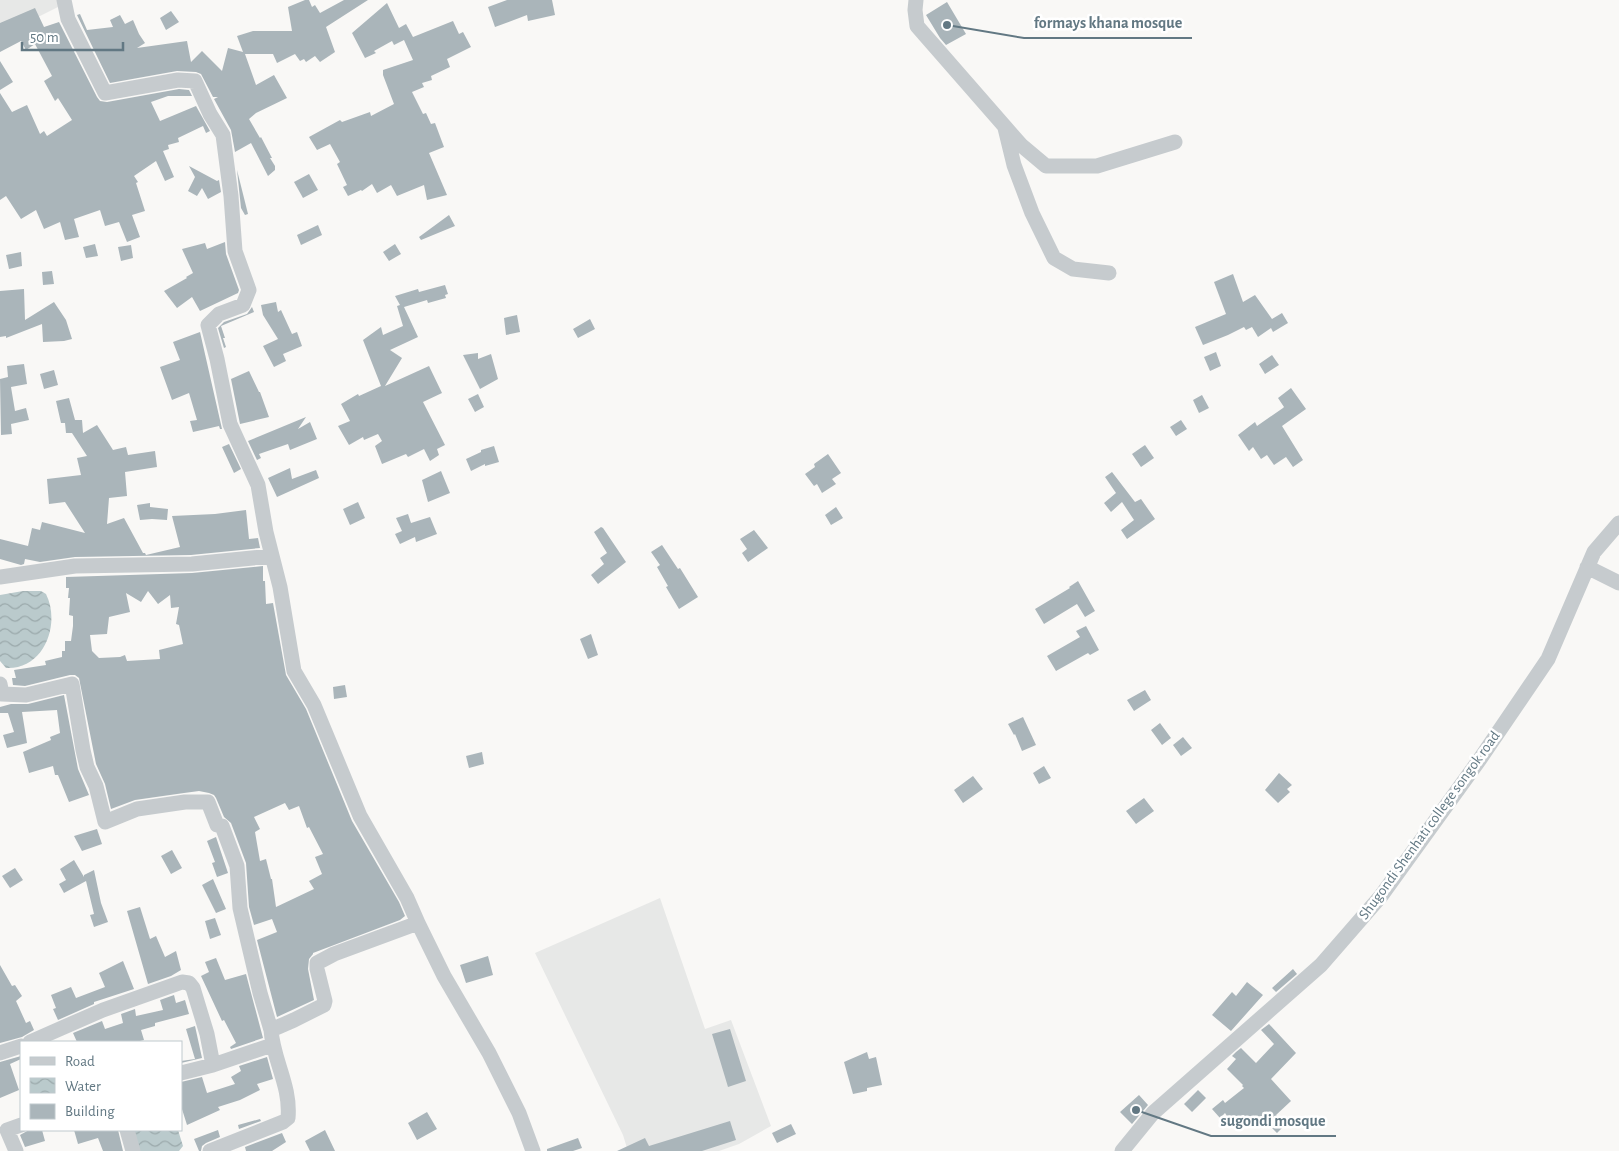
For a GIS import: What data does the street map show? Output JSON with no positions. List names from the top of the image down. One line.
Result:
{"streets":{"street":["Shugondi Shenhati college songok road"]},"places":["formays khana mosque","sugondi mosque"],"legend":["Road","Water","Building"],"scale_bar":"50 m"}
